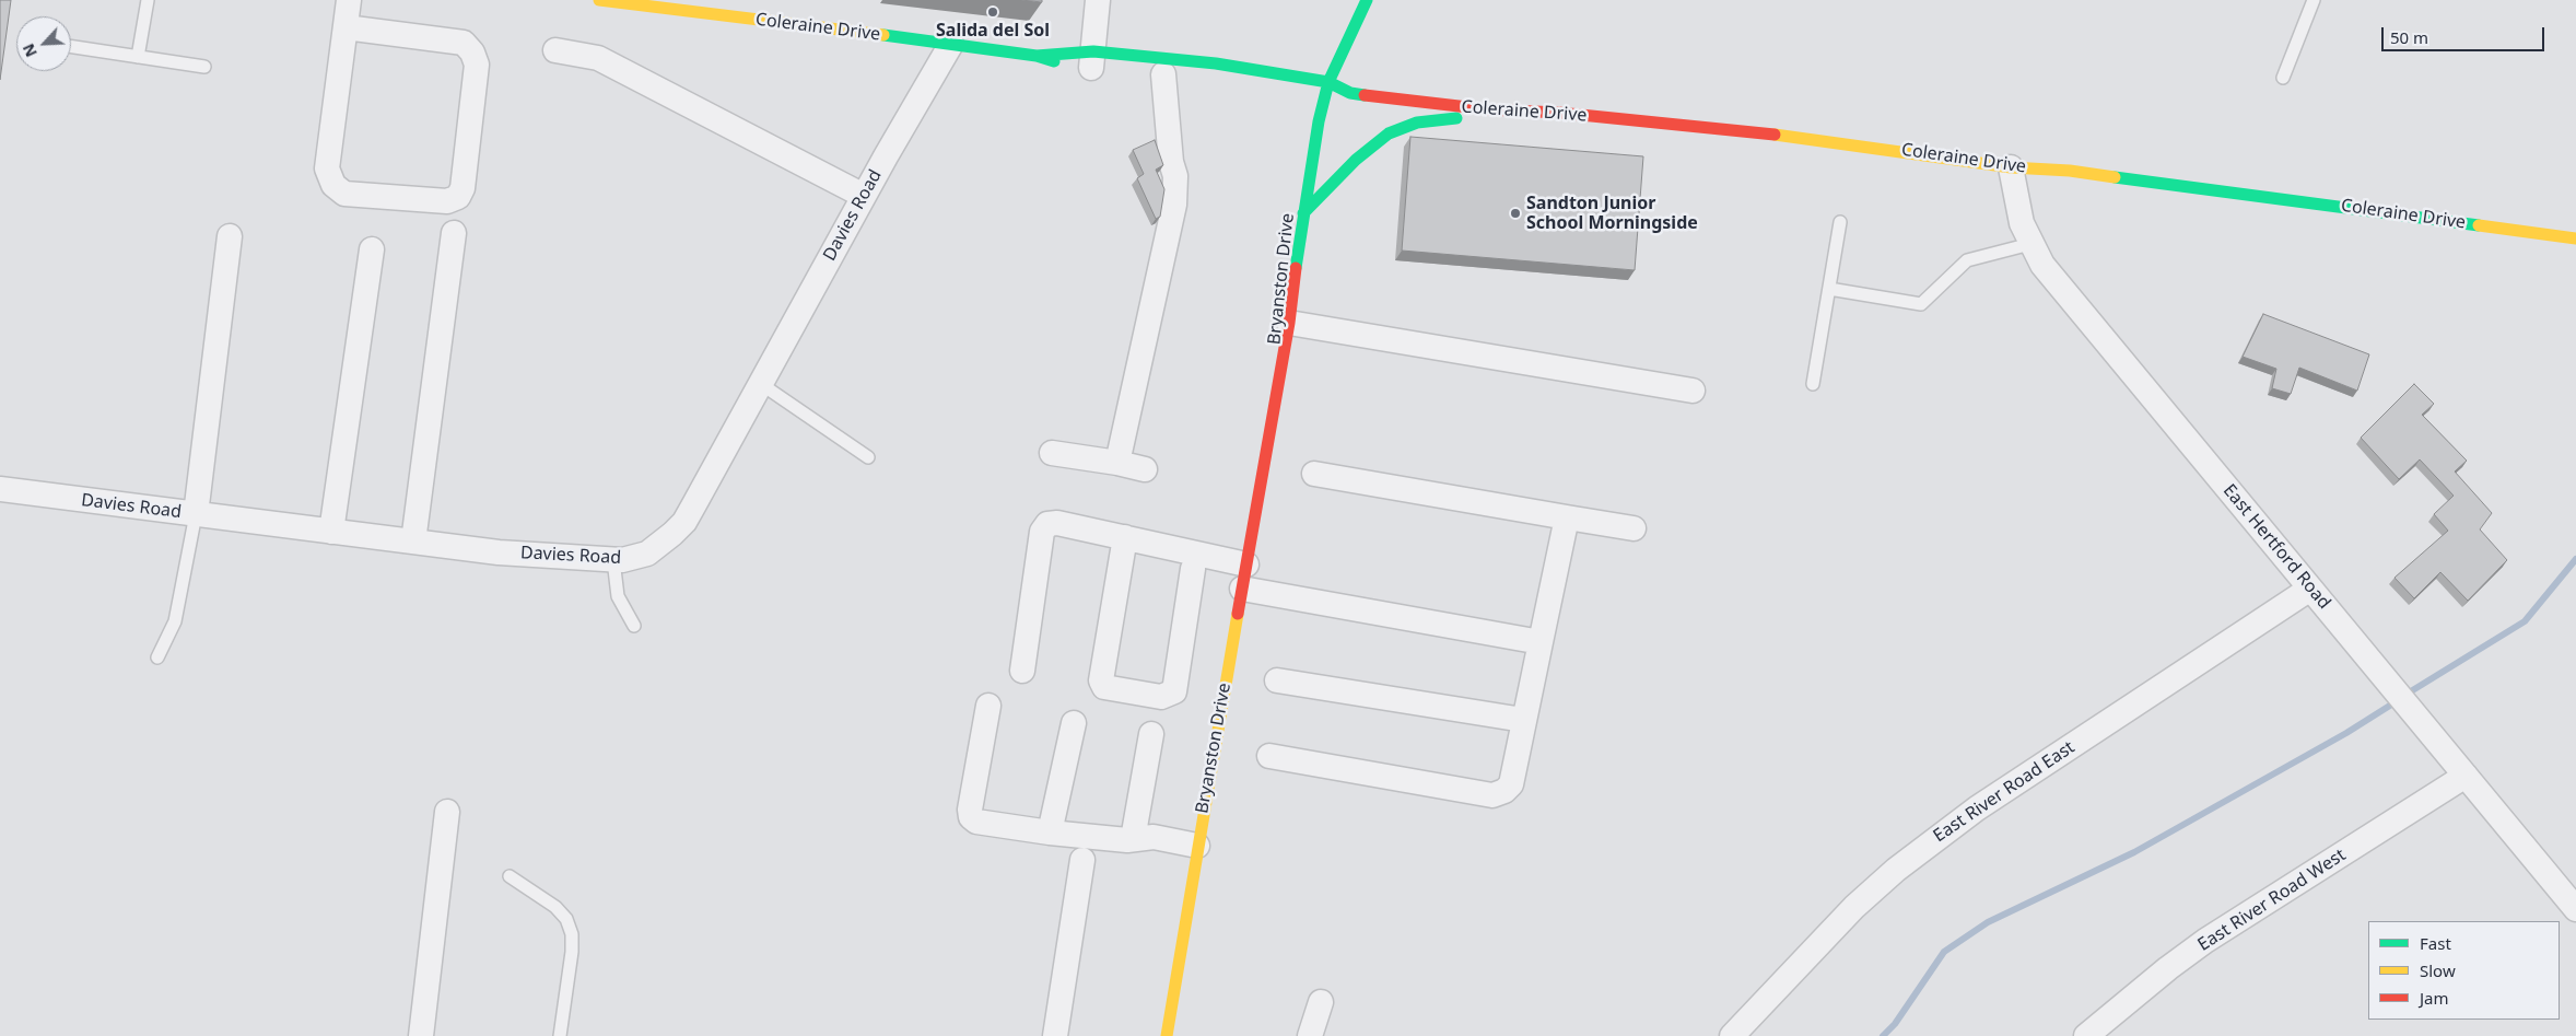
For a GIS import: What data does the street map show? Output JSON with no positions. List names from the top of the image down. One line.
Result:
{"streets":{"street":["Coleraine Drive","Davies Road","Bryanston Drive","East Hertford Road","East River Road East","East River Road West"]},"crossings":[["Coleraine Drive","Davies Road"],["Coleraine Drive","Bryanston Drive"],["Coleraine Drive","East Hertford Road"],["East Hertford Road","East River Road East"],["East Hertford Road","East River Road West"]],"places":["Salida del Sol","Sandton Junior School Morningside"],"legend":["Fast","Slow","Jam"],"scale_bar":"50 m","north":"bottom left"}
